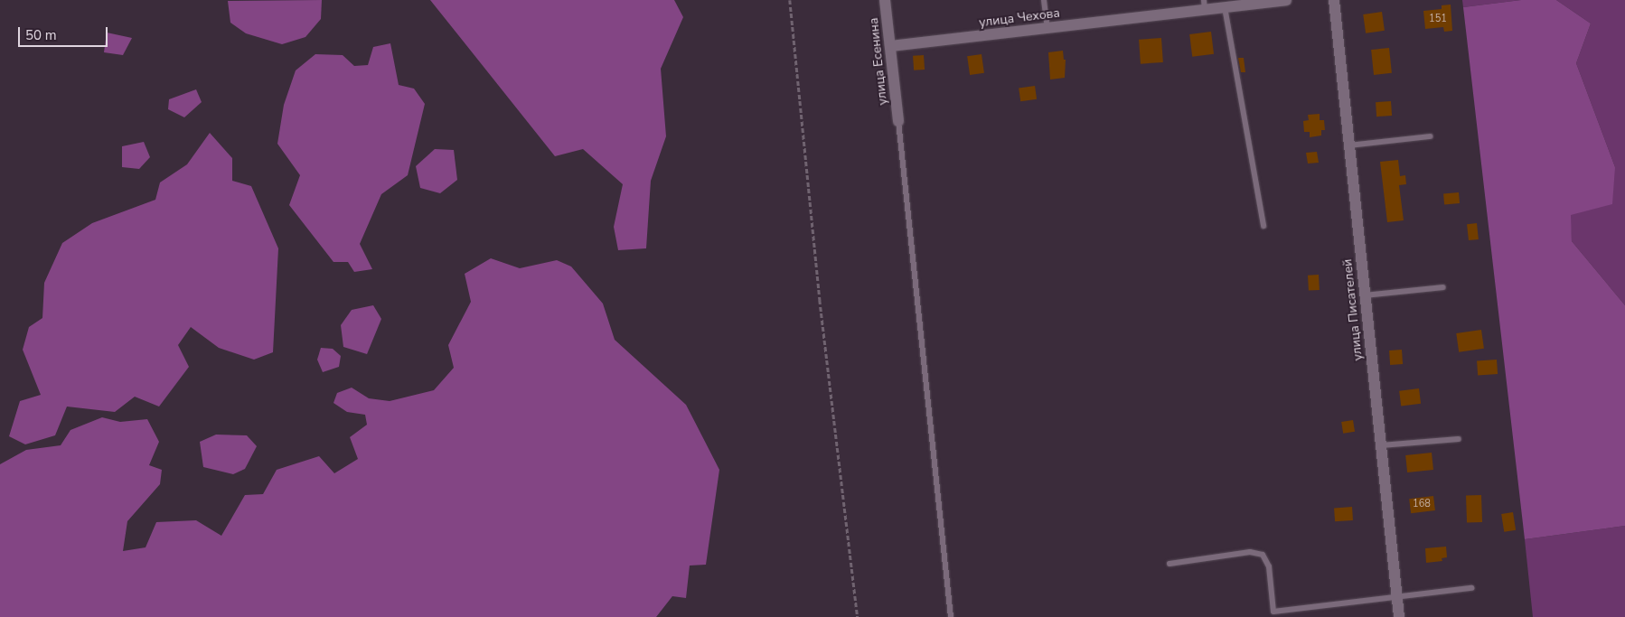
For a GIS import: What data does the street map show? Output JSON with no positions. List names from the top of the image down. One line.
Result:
{"streets":{"street":["улица Чехова","улица Есенина","улица Писателей"]},"crossings":[["улица Чехова","улица Есенина"]],"house_numbers":["151","168"],"scale_bar":"50 m"}
